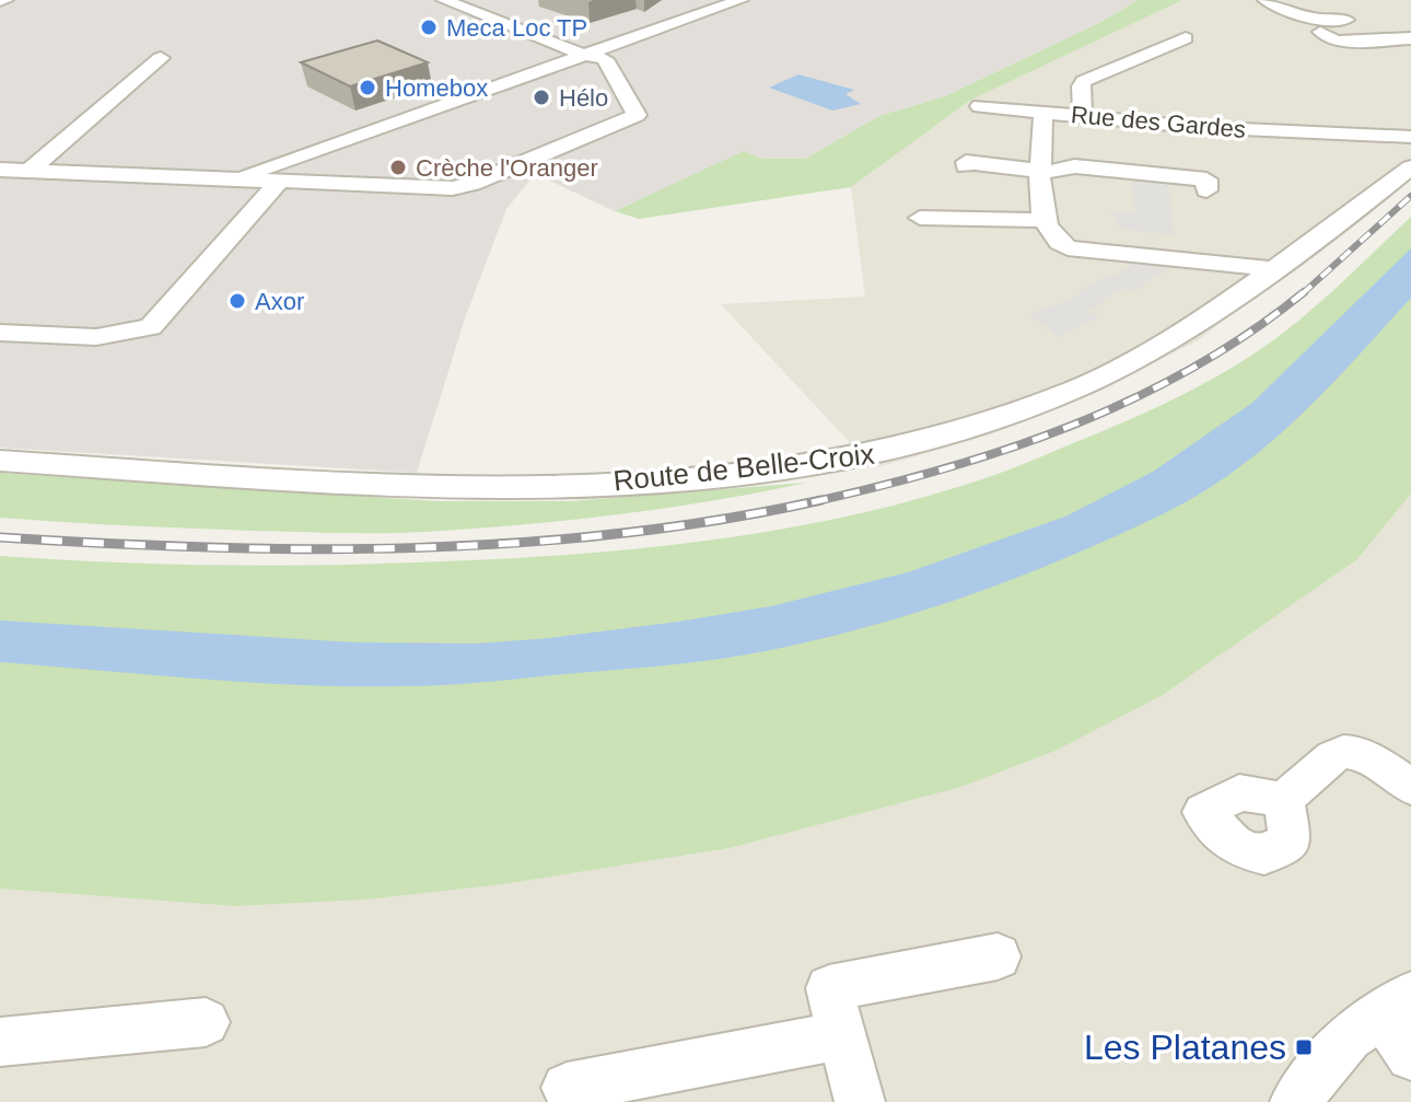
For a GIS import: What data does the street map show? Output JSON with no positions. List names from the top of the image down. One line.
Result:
{"streets":{"street":["Rue des Gardes","Route de Belle-Croix"]},"places":{"other":["Meca Loc TP","Homebox","Hélo","Crèche l'Oranger","Axor"],"transit":["Les Platanes"]}}
